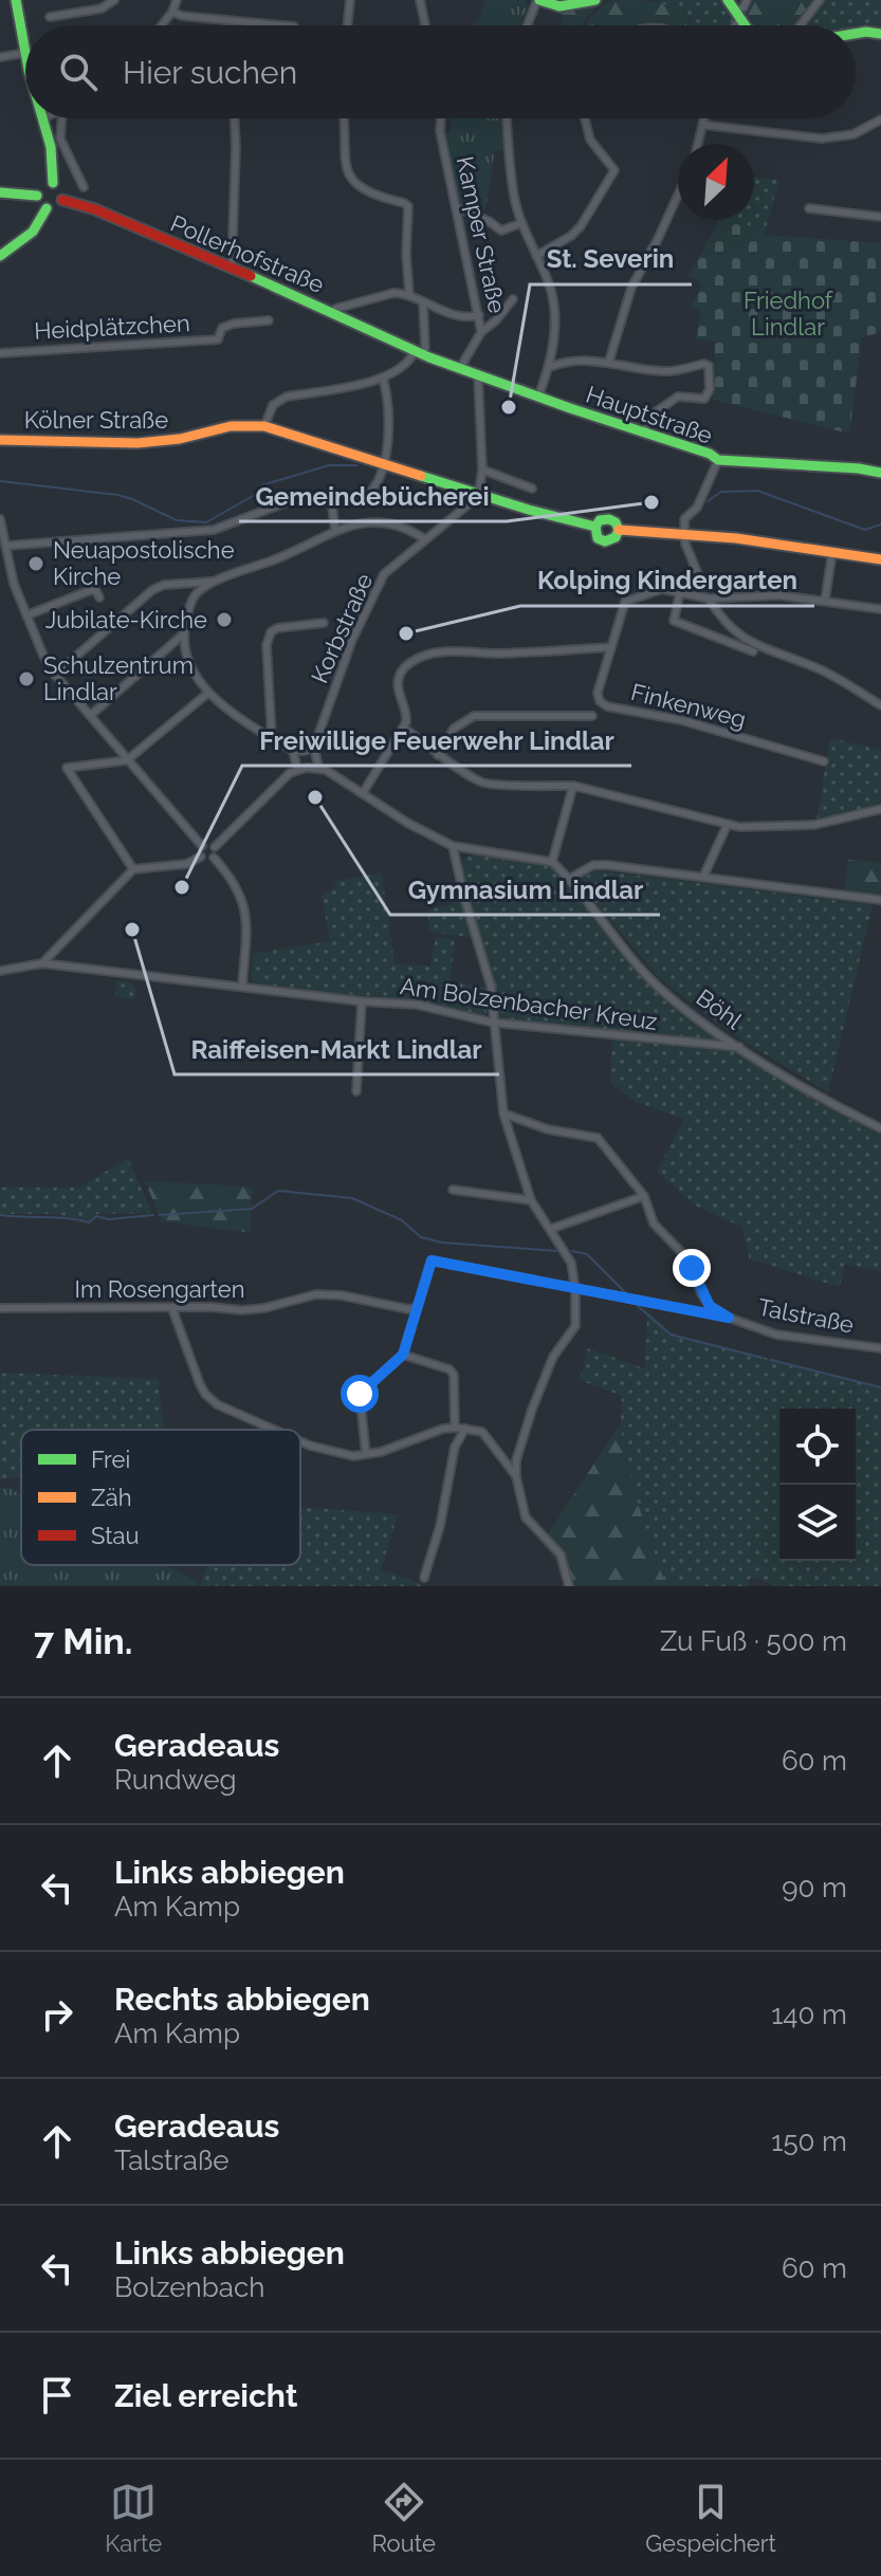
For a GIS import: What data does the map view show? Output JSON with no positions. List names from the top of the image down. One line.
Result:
{"streets":{"main road":["Pollerhofstraße","Hauptstraße","Kölner Straße"],"street":["Kamper Straße","Heidplätzchen","Korbstraße","Finkenweg","Am Bolzenbacher Kreuz","Böhl","Im Rosengarten","Talstraße"]},"crossings":[["Kamper Straße","Hauptstraße"],["Pollerhofstraße","Hauptstraße"],["Kölner Straße","Korbstraße"],["Am Bolzenbacher Kreuz","Böhl"],["Im Rosengarten","Talstraße"]],"parks":["Friedhof Lindlar"],"places":["St. Severin","Gemeindebücherei","Neuapostolische Kirche","Jubilate-Kirche","Kolping Kindergarten","Schulzentrum Lindlar","Gymnasium Lindlar","Freiwillige Feuerwehr Lindlar","Raiffeisen-Markt Lindlar"],"legend":["Frei","Zäh","Stau"],"north":"top right","page":{"search":"Hier suchen","heading":["7 Min.","Zu Fuß · 500 m"],"list":[["Geradeaus","Rundweg","60 m"],["Links abbiegen","Am Kamp","90 m"],["Rechts abbiegen","Am Kamp","140 m"],["Geradeaus","Talstraße","150 m"],["Links abbiegen","Bolzenbach","60 m"],"Ziel erreicht"],"nav":["Karte","Route","Gespeichert"]}}
